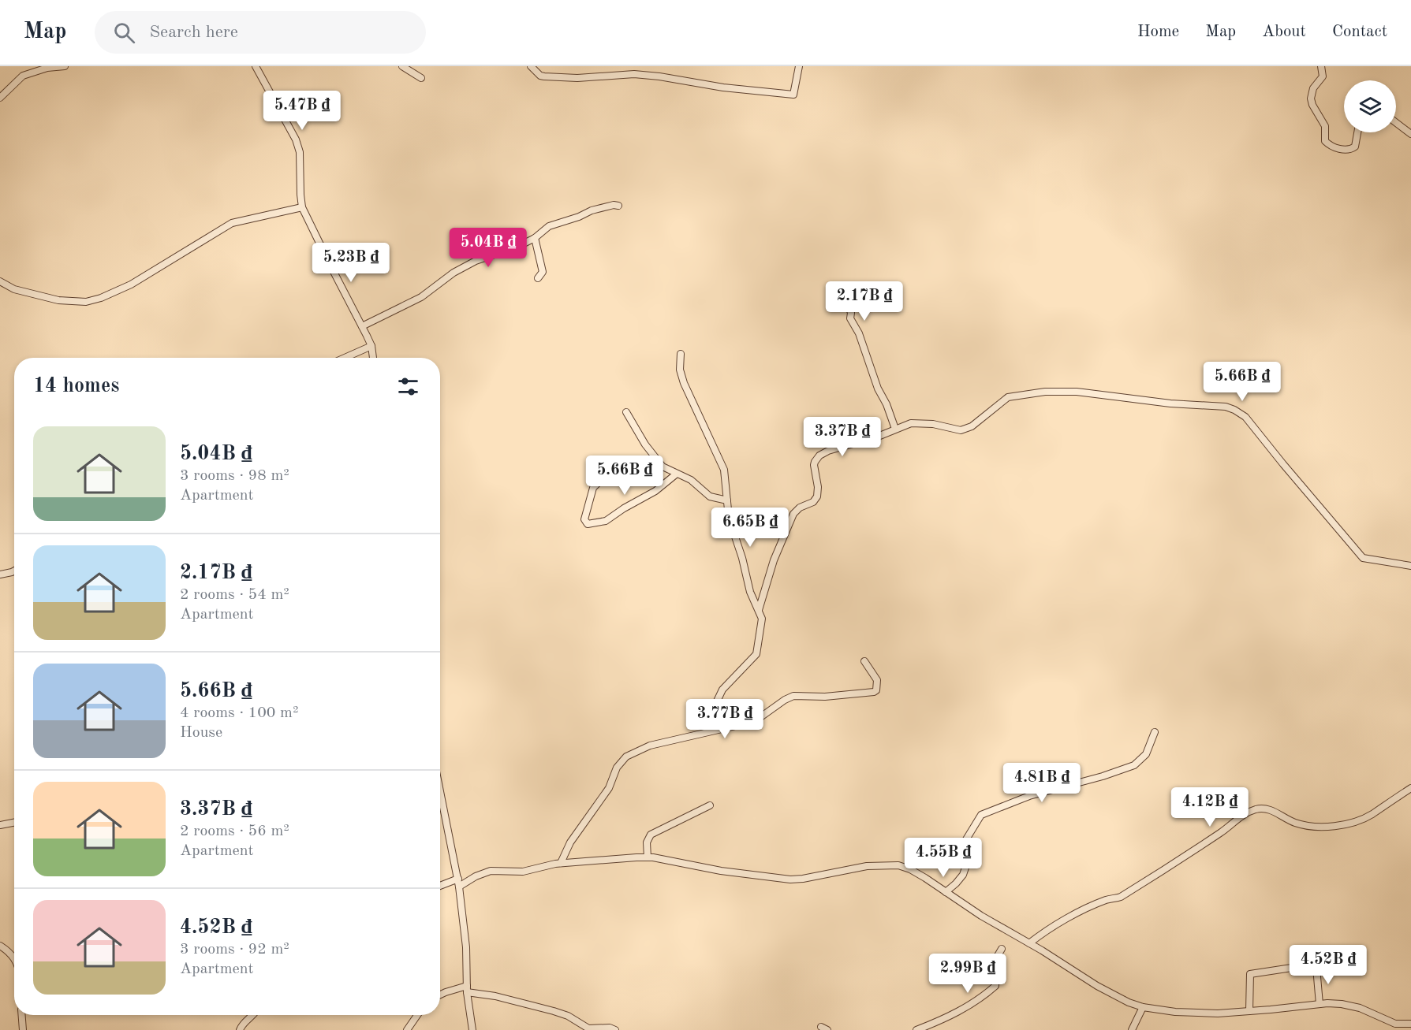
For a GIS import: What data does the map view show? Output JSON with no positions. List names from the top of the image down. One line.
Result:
{"page":{"header":"Map","search":"Search here","nav":["Home","Map","About","Contact"],"price":["5.47B ₫","5.04B ₫","5.23B ₫","2.17B ₫","5.66B ₫","3.37B ₫","5.66B ₫","6.65B ₫","3.77B ₫","4.81B ₫","4.12B ₫","4.55B ₫","4.52B ₫","2.99B ₫"],"heading":"14 homes","list":[{"name":"5.04B ₫","note":"3 rooms · 98 m² · Apartment"},{"name":"2.17B ₫","note":"2 rooms · 54 m² · Apartment"},{"name":"5.66B ₫","note":"4 rooms · 100 m² · House"},{"name":"3.37B ₫","note":"2 rooms · 56 m² · Apartment"},{"name":"4.52B ₫","note":"3 rooms · 92 m² · Apartment"}]}}
